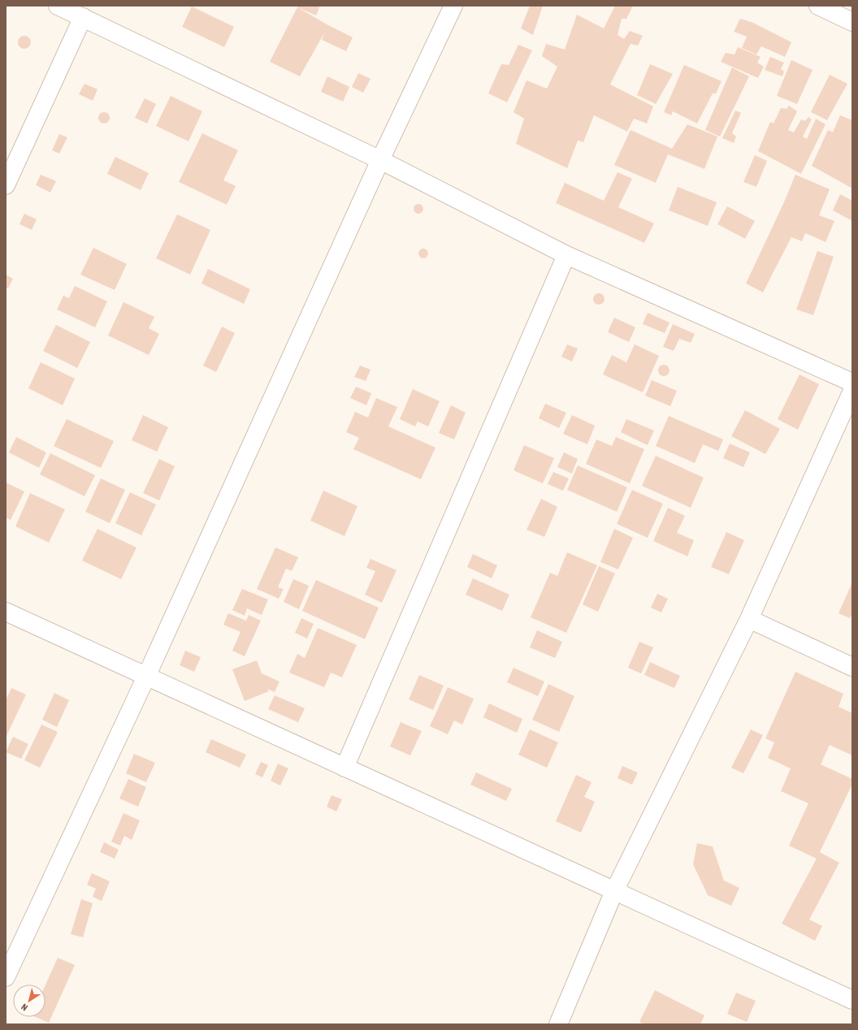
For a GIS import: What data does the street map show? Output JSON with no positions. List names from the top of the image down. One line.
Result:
{"north":"bottom left"}
